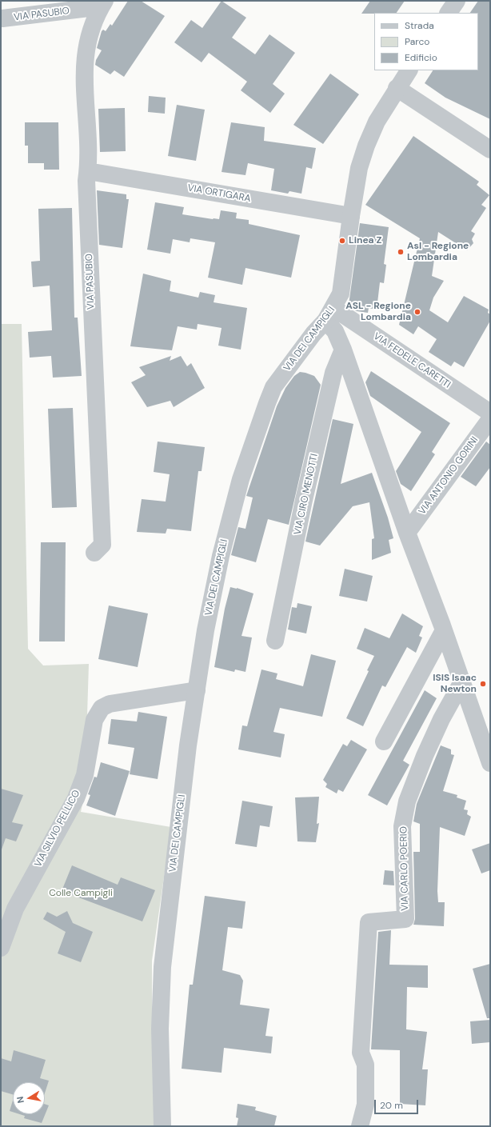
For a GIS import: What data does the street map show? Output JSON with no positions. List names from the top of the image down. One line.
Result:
{"streets":{"street":["VIA PASUBIO","VIA ORTIGARA","VIA DEI CAMPIGLI","VIA FEDELE CARETTI","VIA ANTONIO GORINI","VIA CIRO MENOTTI","VIA SILVIO PELLICO","VIA CARLO POERIO"]},"crossings":[["VIA PASUBIO","VIA ORTIGARA"],["VIA ORTIGARA","VIA DEI CAMPIGLI"],["VIA DEI CAMPIGLI","VIA FEDELE CARETTI"],["VIA DEI CAMPIGLI","VIA SILVIO PELLICO"]],"parks":["Colle Campigli"],"places":["Linea Z","Asl - Regione Lombardia","ASL - Regione Lombardia","ISIS Isaac Newton"],"legend":["Strada","Parco","Edificio"],"scale_bar":"20 m","north":"left"}
